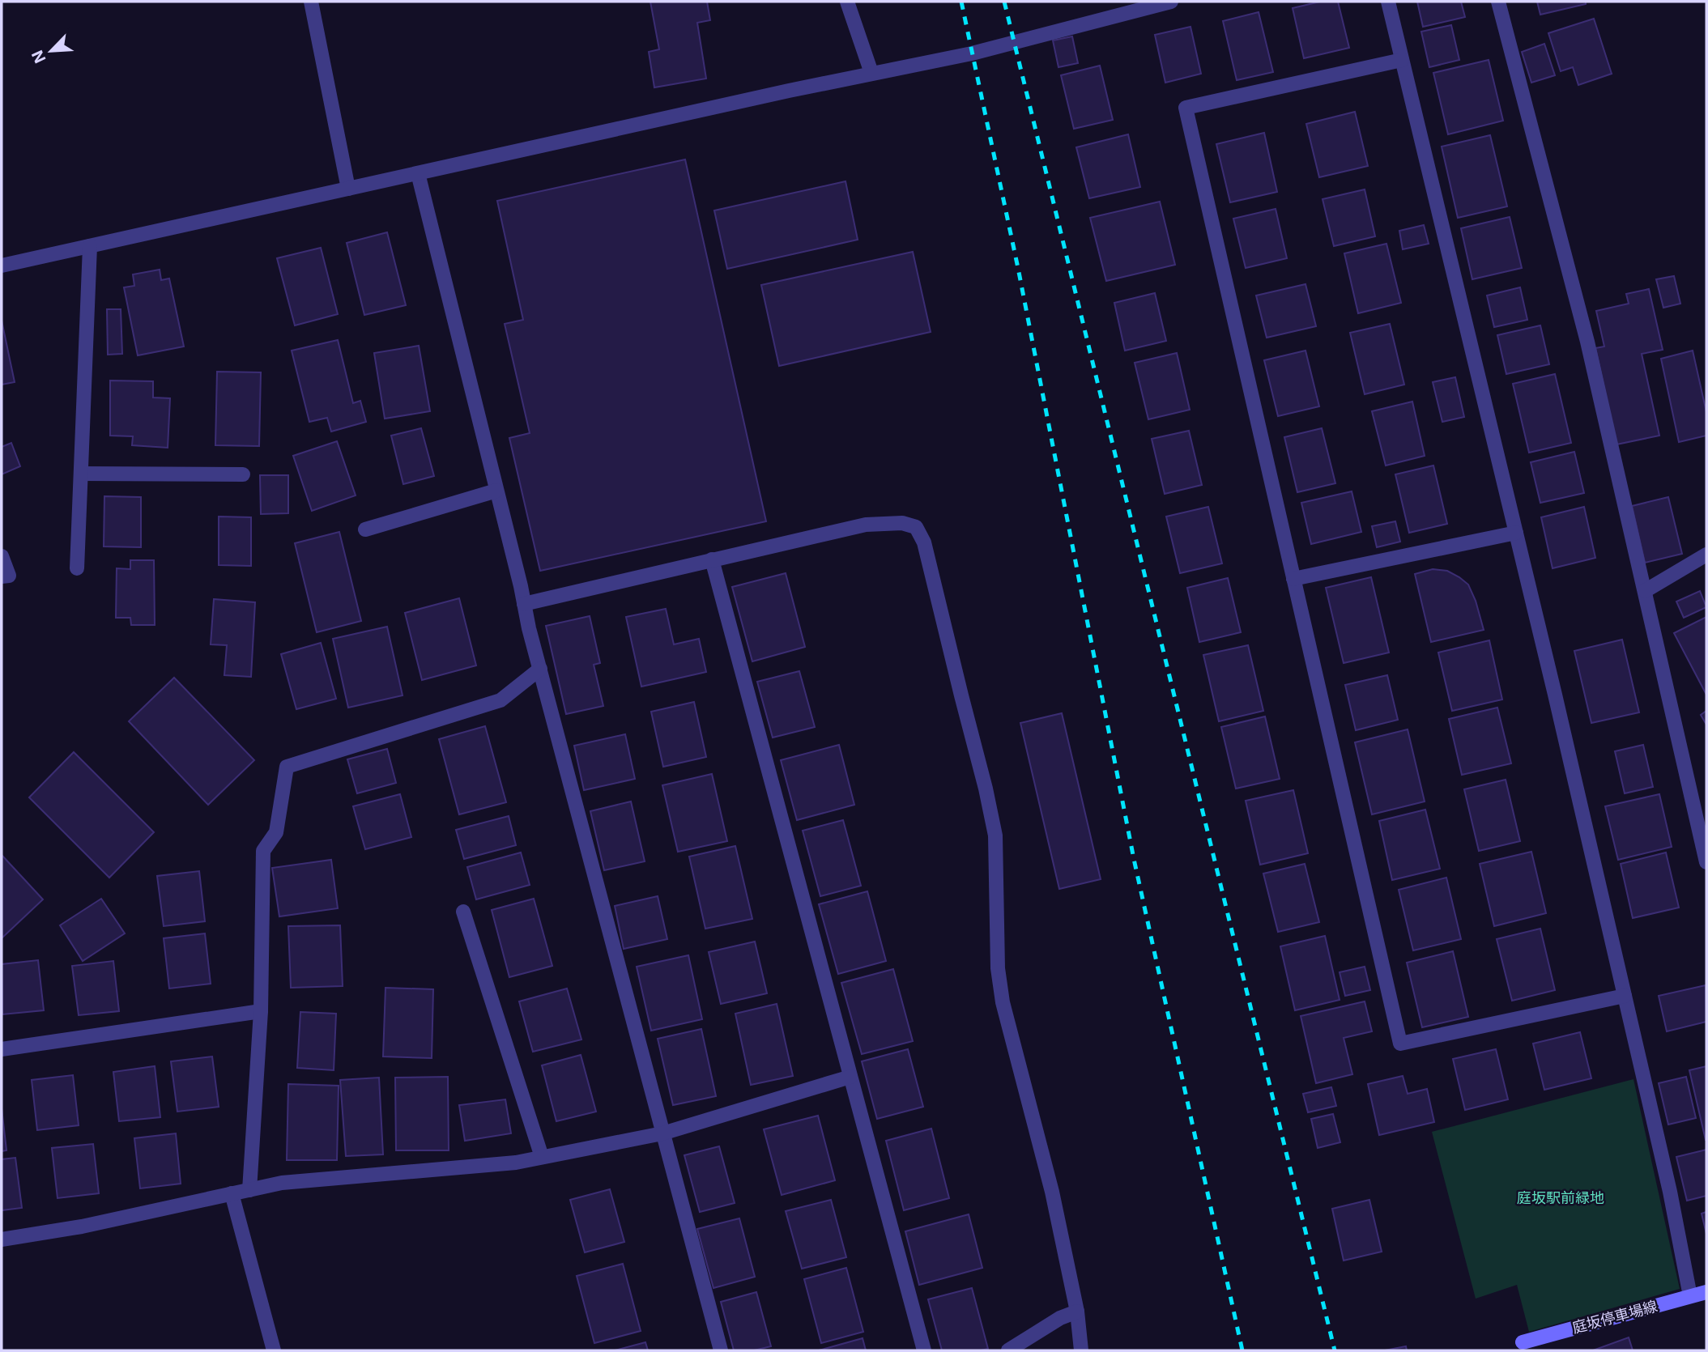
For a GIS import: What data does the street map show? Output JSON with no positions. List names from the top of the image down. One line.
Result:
{"streets":{"main road":["庭坂停車場線"]},"parks":["庭坂駅前緑地"],"north":"bottom left"}
